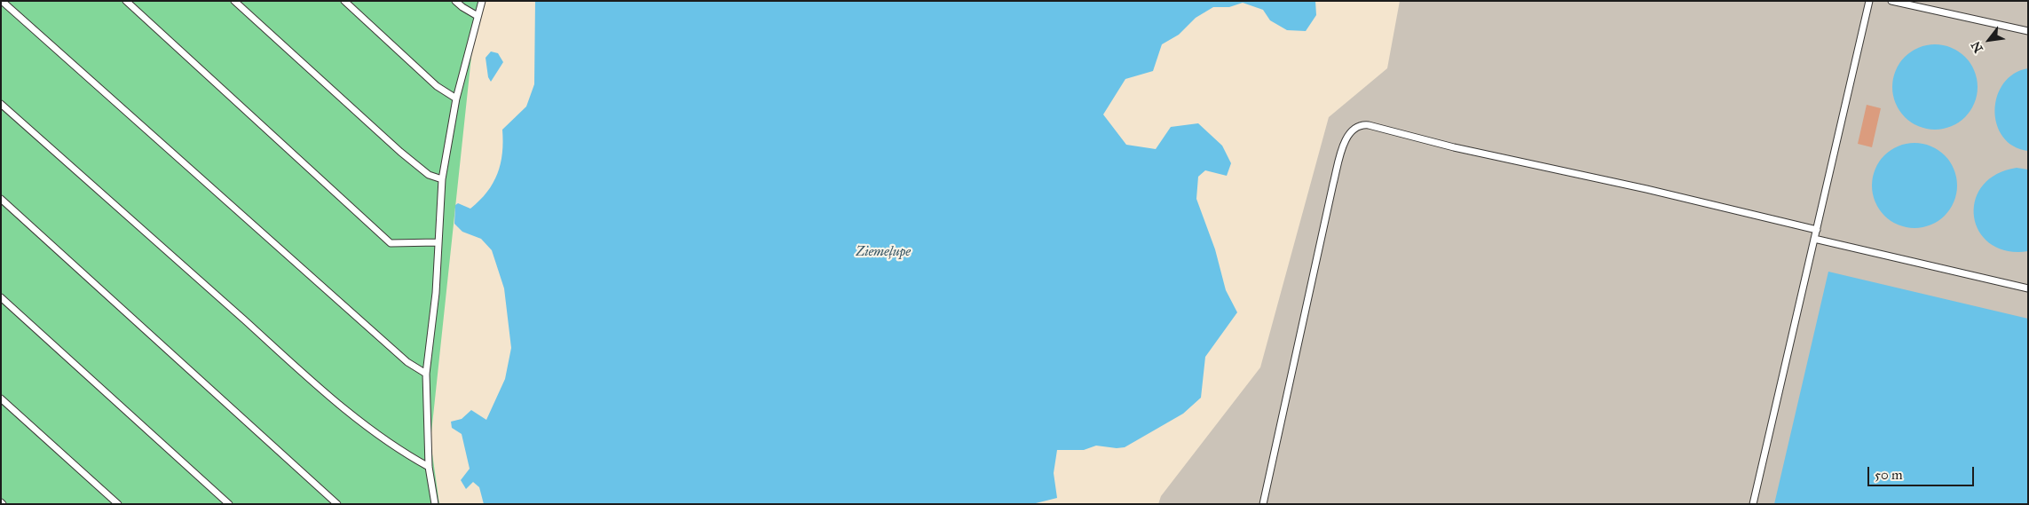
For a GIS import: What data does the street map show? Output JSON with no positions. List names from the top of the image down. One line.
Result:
{"water":["Ziemeļupe"],"scale_bar":"50 m","north":"bottom left"}
